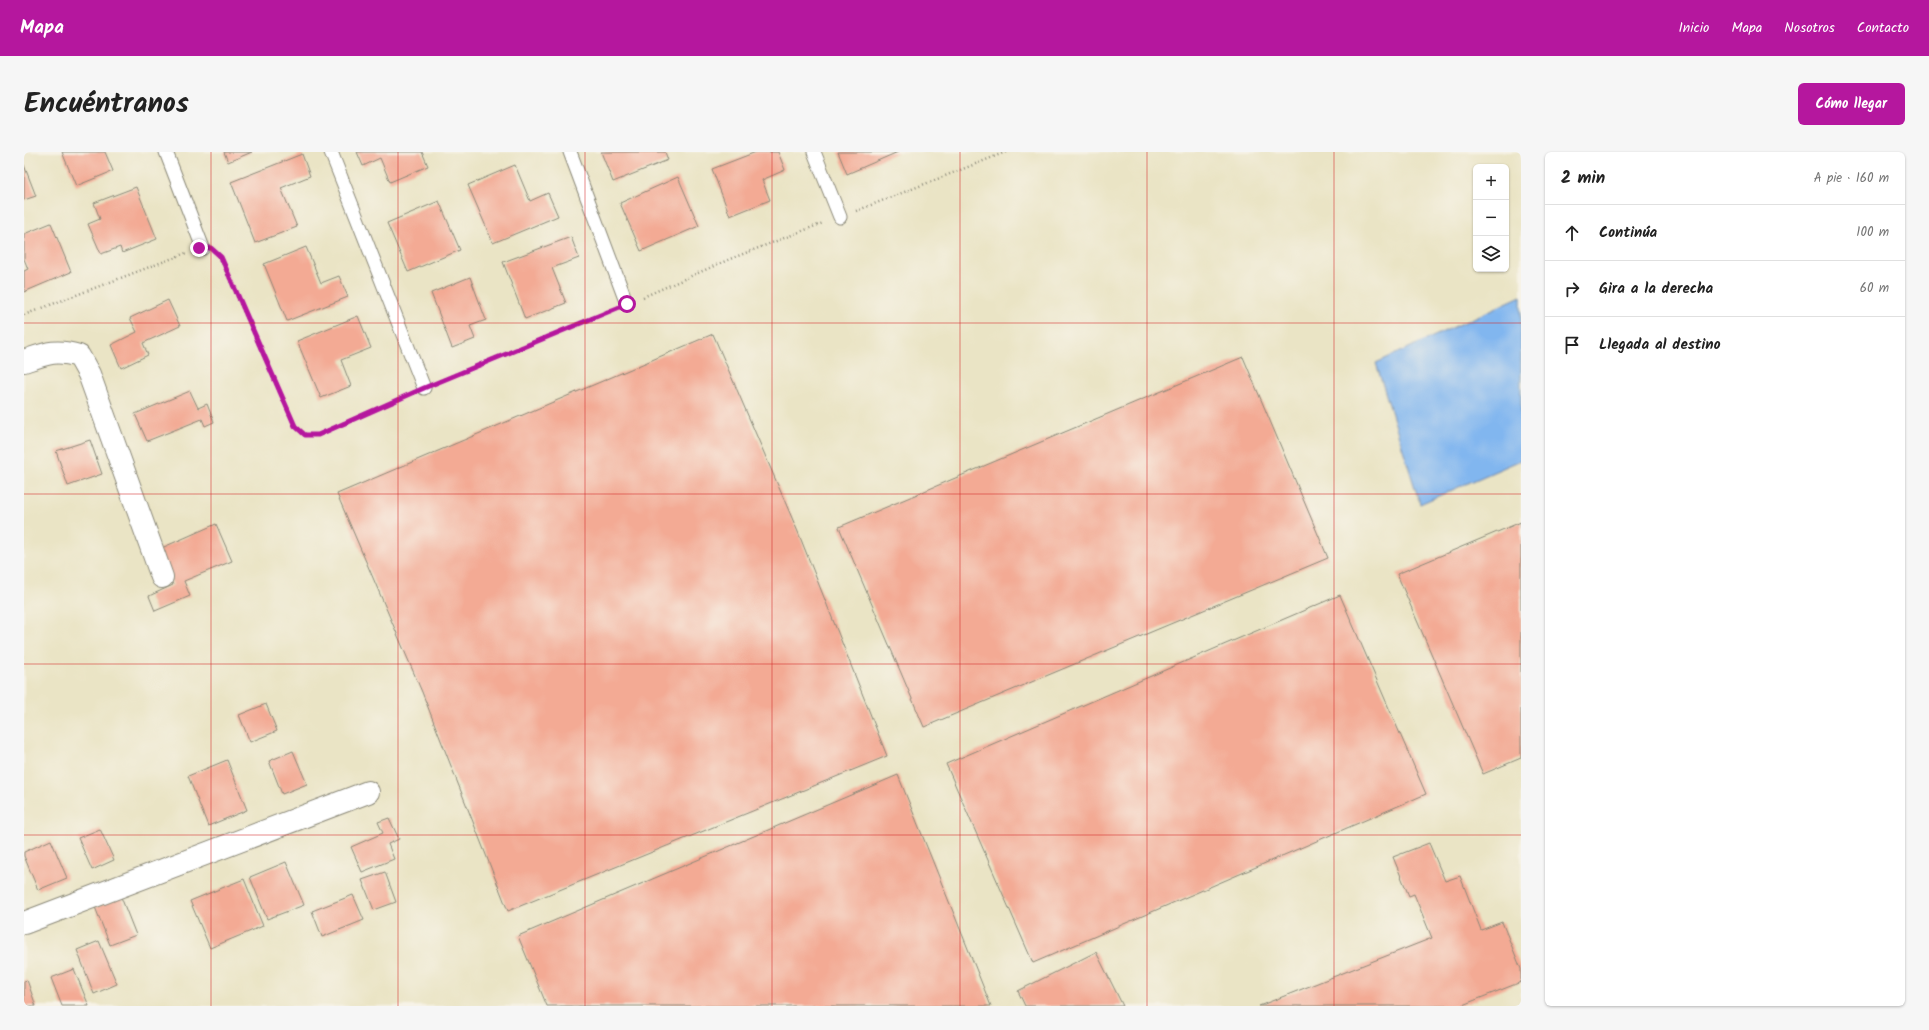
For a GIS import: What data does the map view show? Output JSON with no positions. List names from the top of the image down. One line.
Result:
{"page":{"header":"Mapa","nav":["Inicio","Mapa","Nosotros","Contacto"],"title":"Encuéntranos","buttons":"Cómo llegar","heading":["2 min","A pie · 160 m"],"map_buttons":["+","−"],"list":[["Continúa","100 m"],["Gira a la derecha","60 m"],"Llegada al destino"]}}
